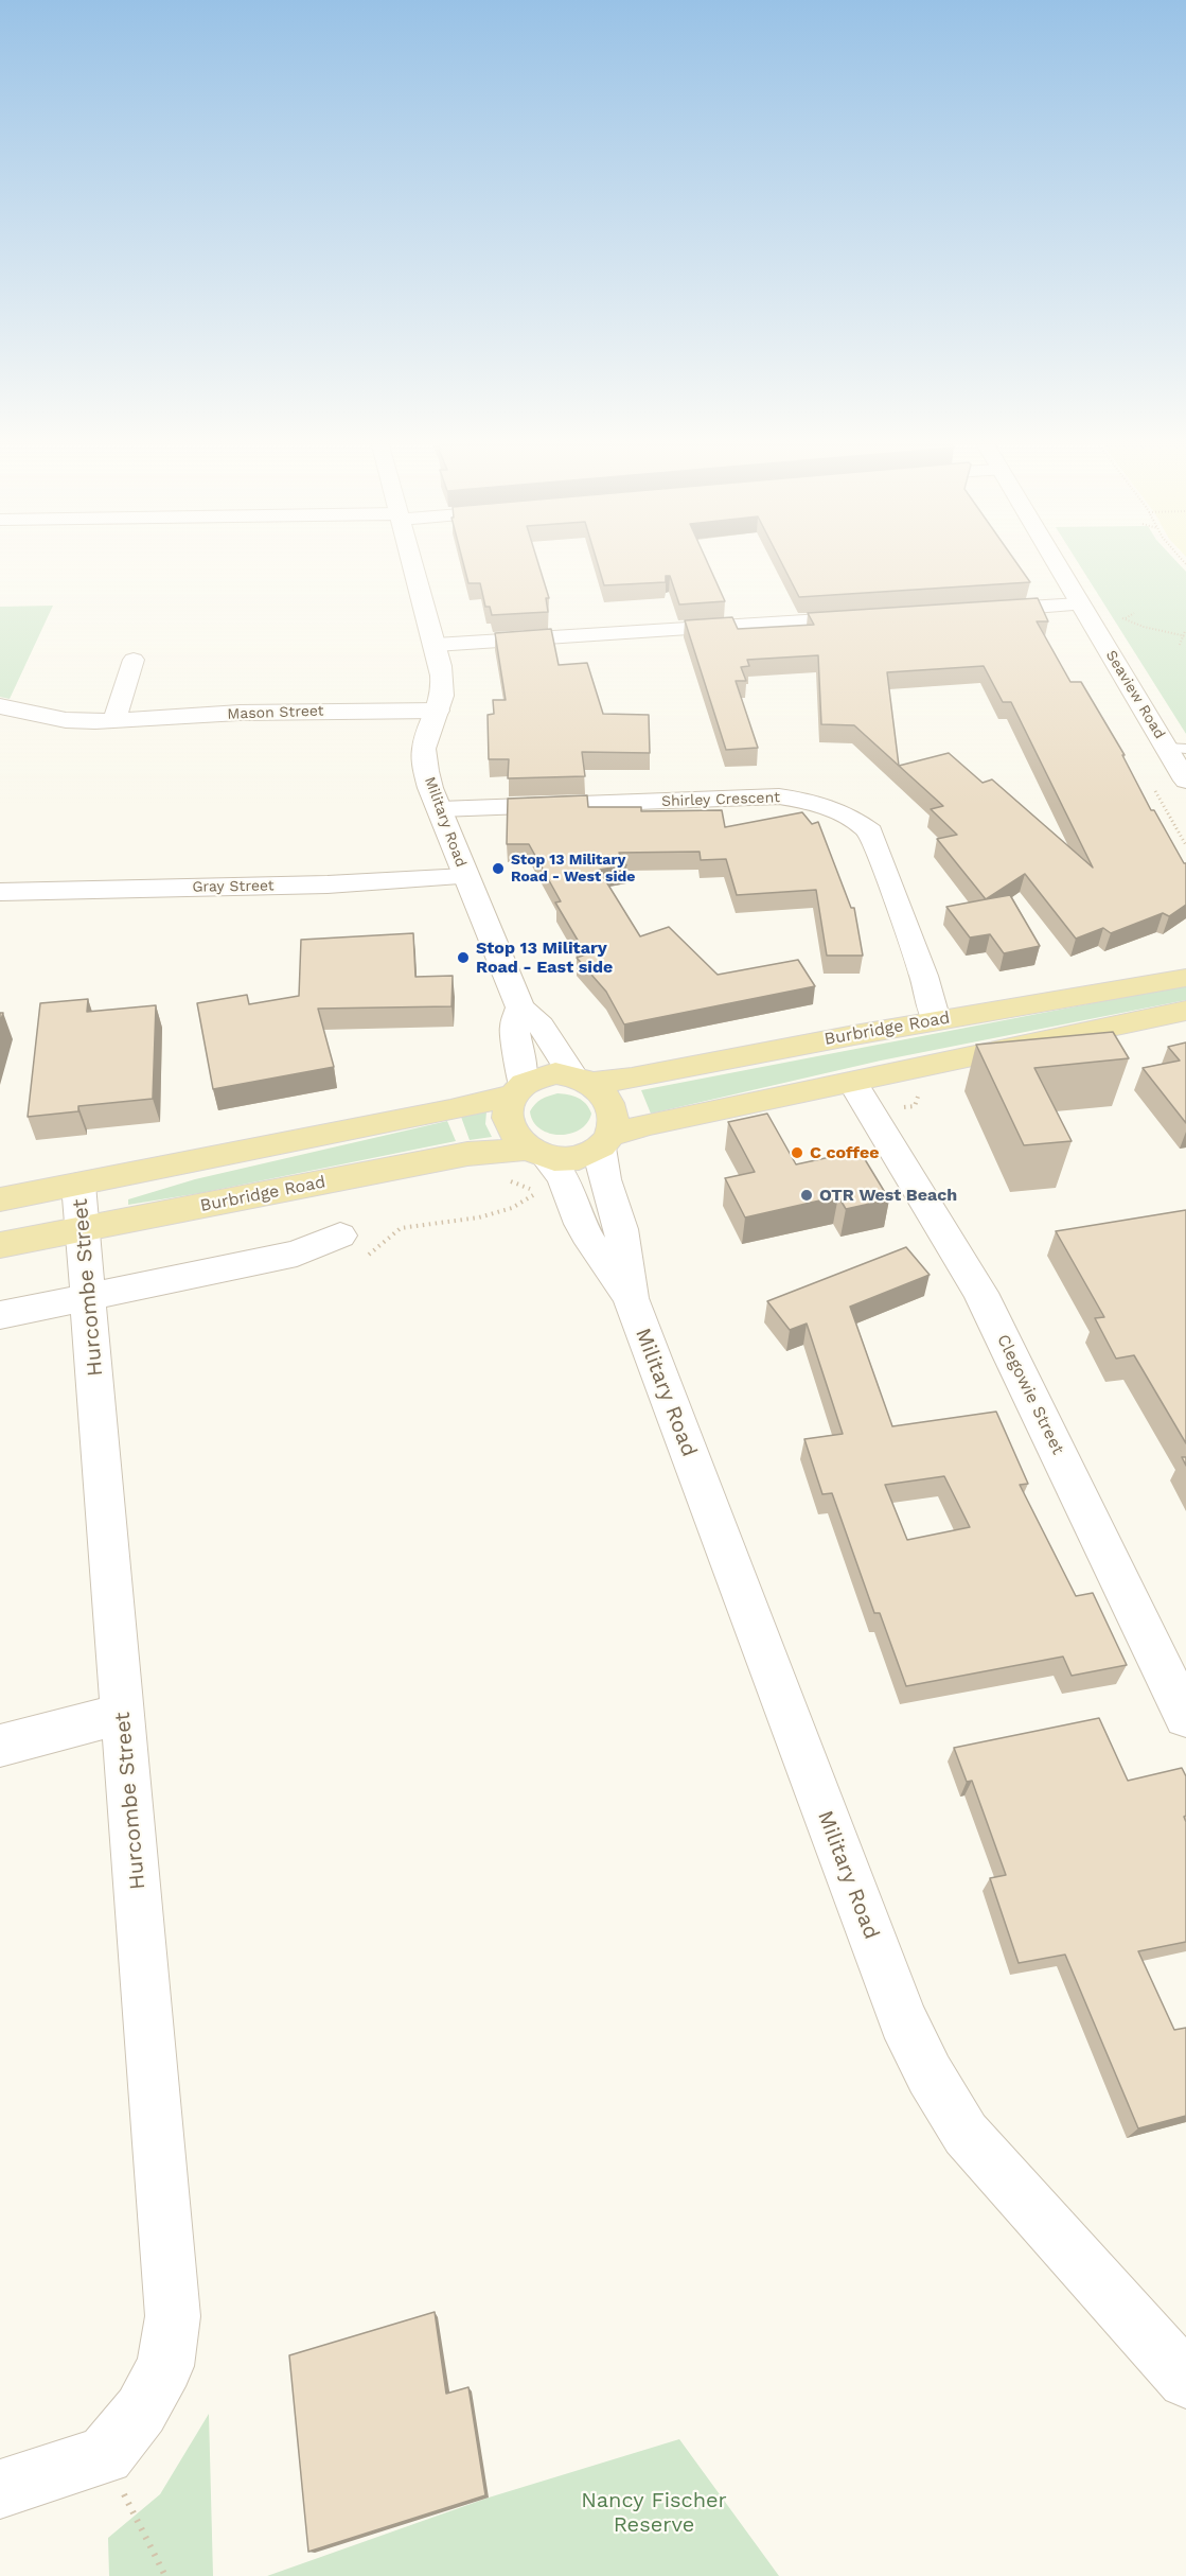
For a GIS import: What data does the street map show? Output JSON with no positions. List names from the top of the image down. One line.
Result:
{"streets":{"main road":["Burbridge Road"],"street":["Seaview Road","Mason Street","Shirley Crescent","Military Road","Gray Street","Hurcombe Street","Clegowie Street"]},"crossings":[["Mason Street","Military Road"],["Shirley Crescent","Military Road"],["Shirley Crescent","Burbridge Road"],["Military Road","Gray Street"],["Military Road","Burbridge Road"],["Burbridge Road","Hurcombe Street"]],"parks":["Nancy Fischer Reserve"],"places":["Stop 13 Military Road - West side","Stop 13 Military Road - East side","C coffee","OTR West Beach"]}
